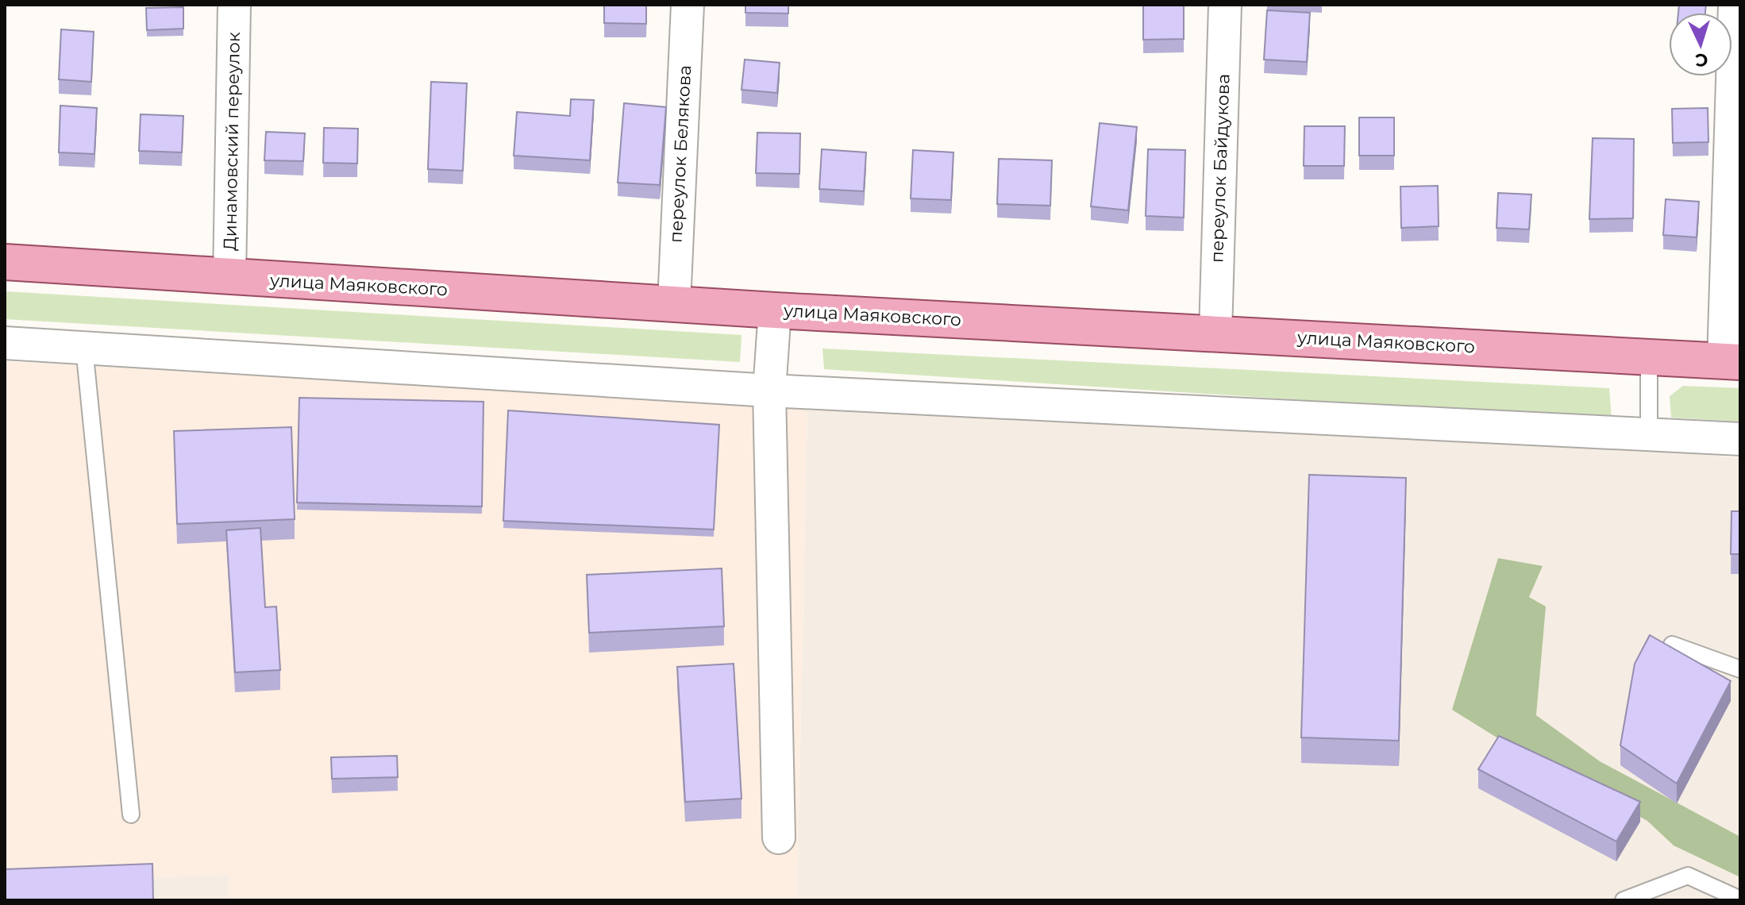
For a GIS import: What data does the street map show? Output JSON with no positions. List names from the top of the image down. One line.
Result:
{"streets":{"main road":["улица Маяковского"],"street":["Динамовский переулок","переулок Белякова","переулок Байдукова"]},"crossings":[["Динамовский переулок","улица Маяковского"],["переулок Белякова","улица Маяковского"],["переулок Байдукова","улица Маяковского"]],"north":"bottom"}
